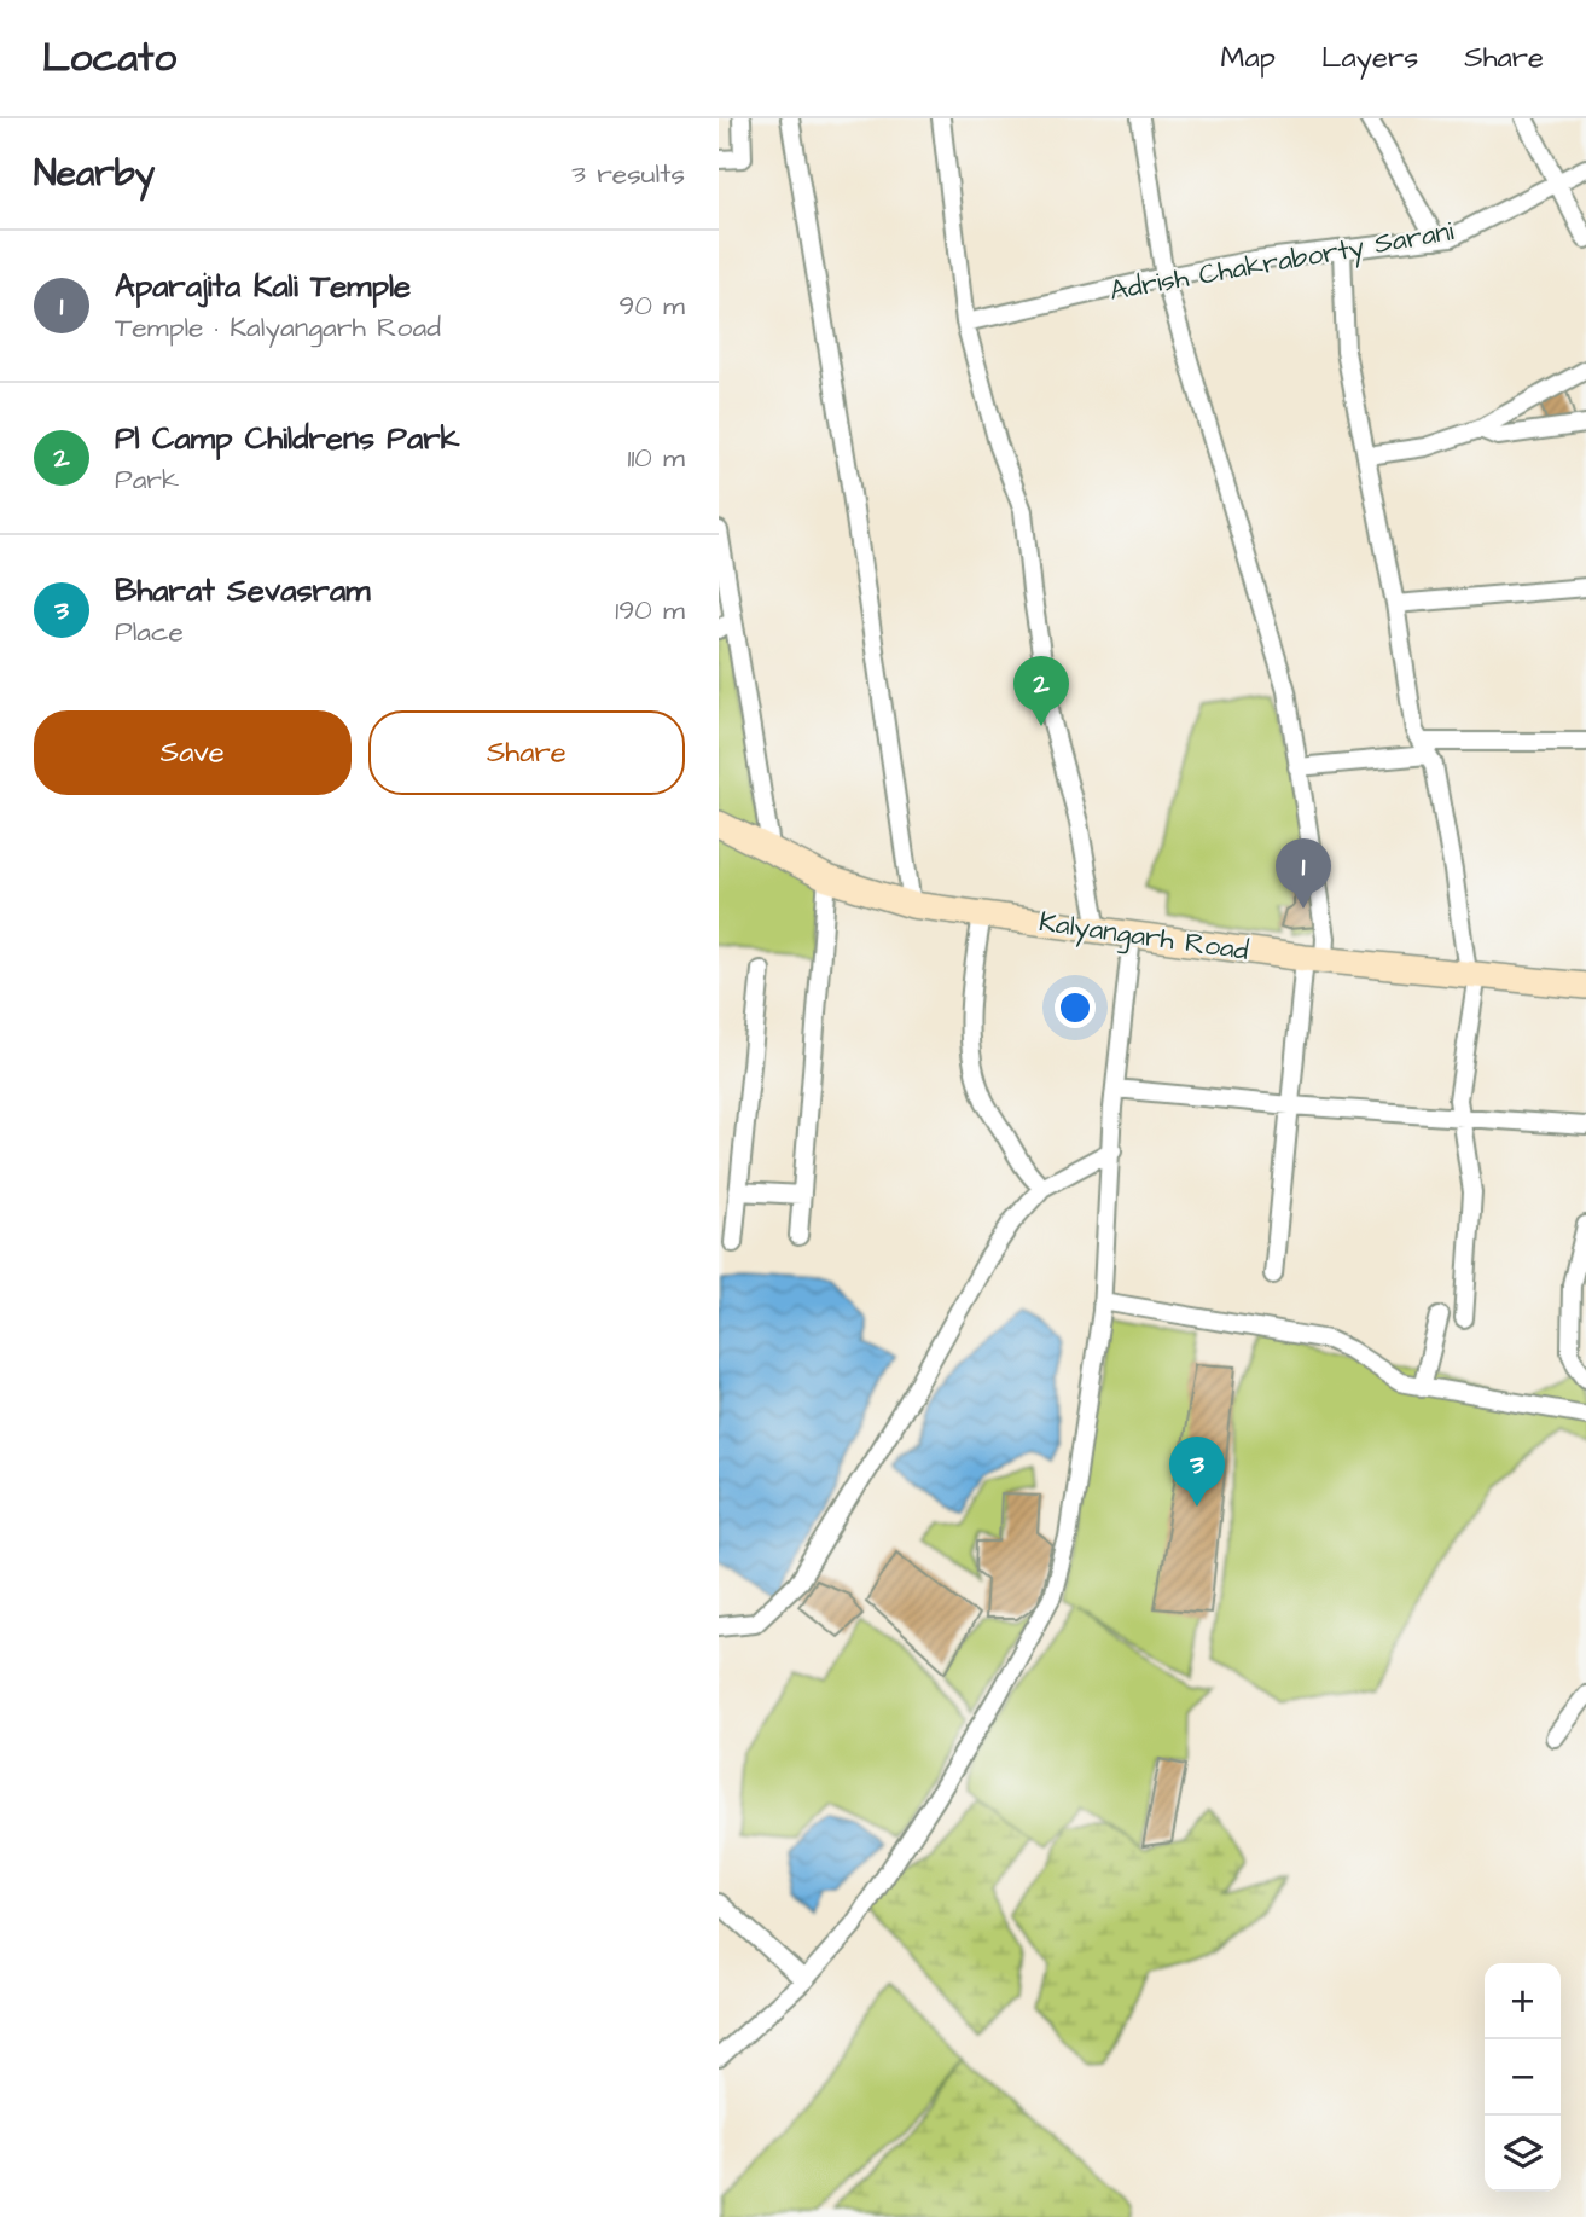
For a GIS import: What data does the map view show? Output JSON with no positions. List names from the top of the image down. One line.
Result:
{"streets":{"main road":["Kalyangarh Road"],"street":["Adrish Chakraborty Sarani"]},"page":{"header":"Locato","nav":["Map","Layers","Share"],"heading":["Nearby","3 results"],"list":[{"mark":"1","name":"Aparajita Kali Temple","note":"Temple · Kalyangarh Road","value":"90 m"},{"mark":"2","name":"Pl Camp Childrens Park","note":"Park","value":"110 m"},{"mark":"3","name":"Bharat Sevasram","note":"Place","value":"190 m"}],"pins":["2","1","3"],"buttons":["Save","Share"],"map_buttons":["+","−"]}}
